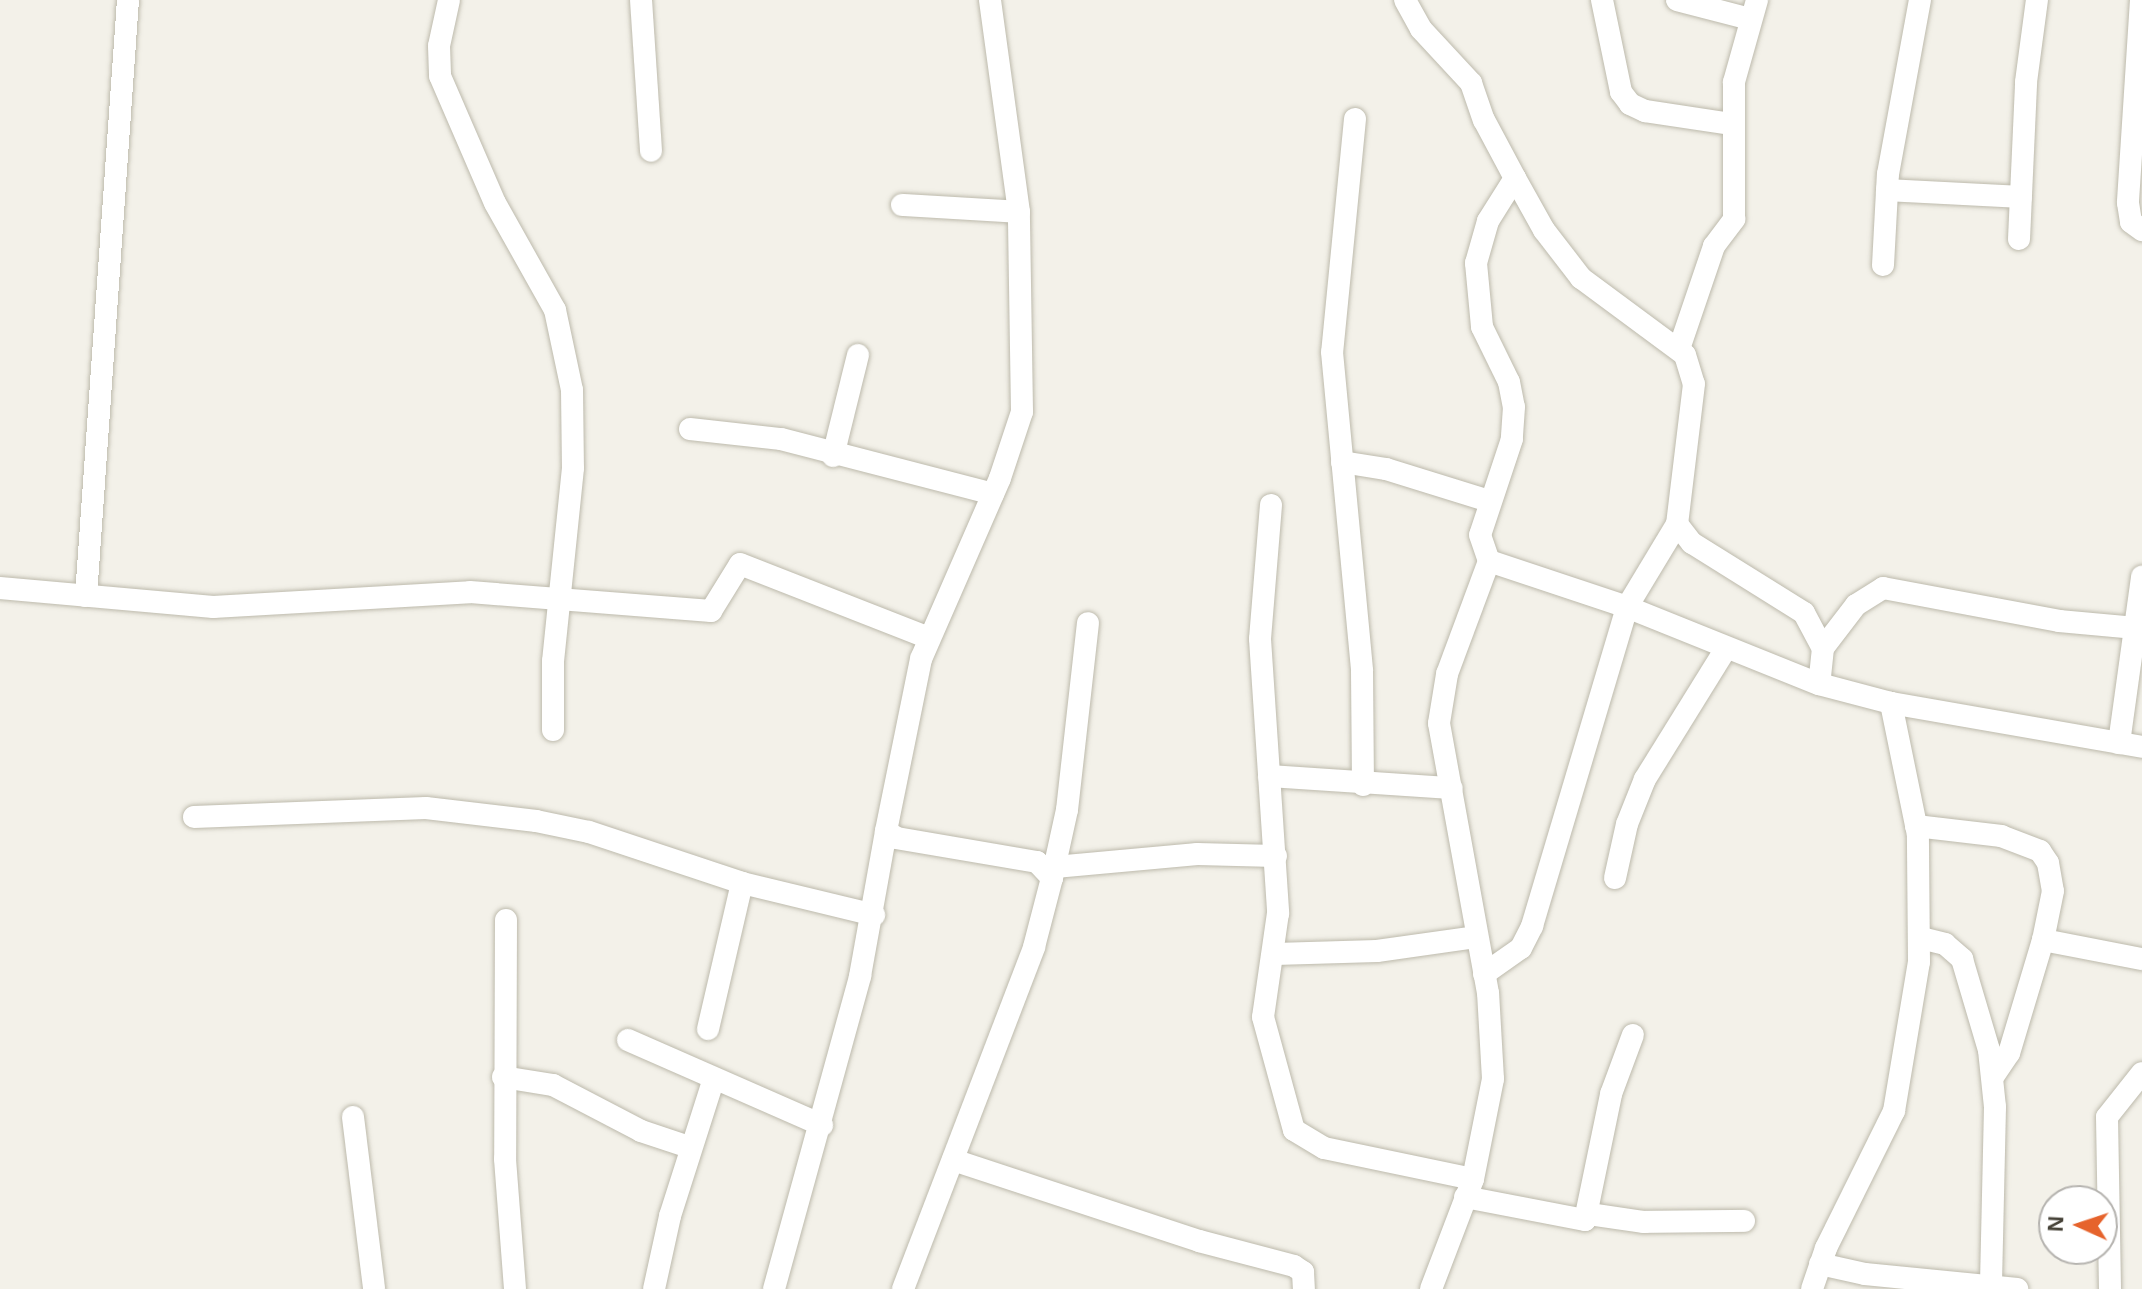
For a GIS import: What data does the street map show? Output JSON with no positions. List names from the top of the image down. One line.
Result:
{"north":"left"}
